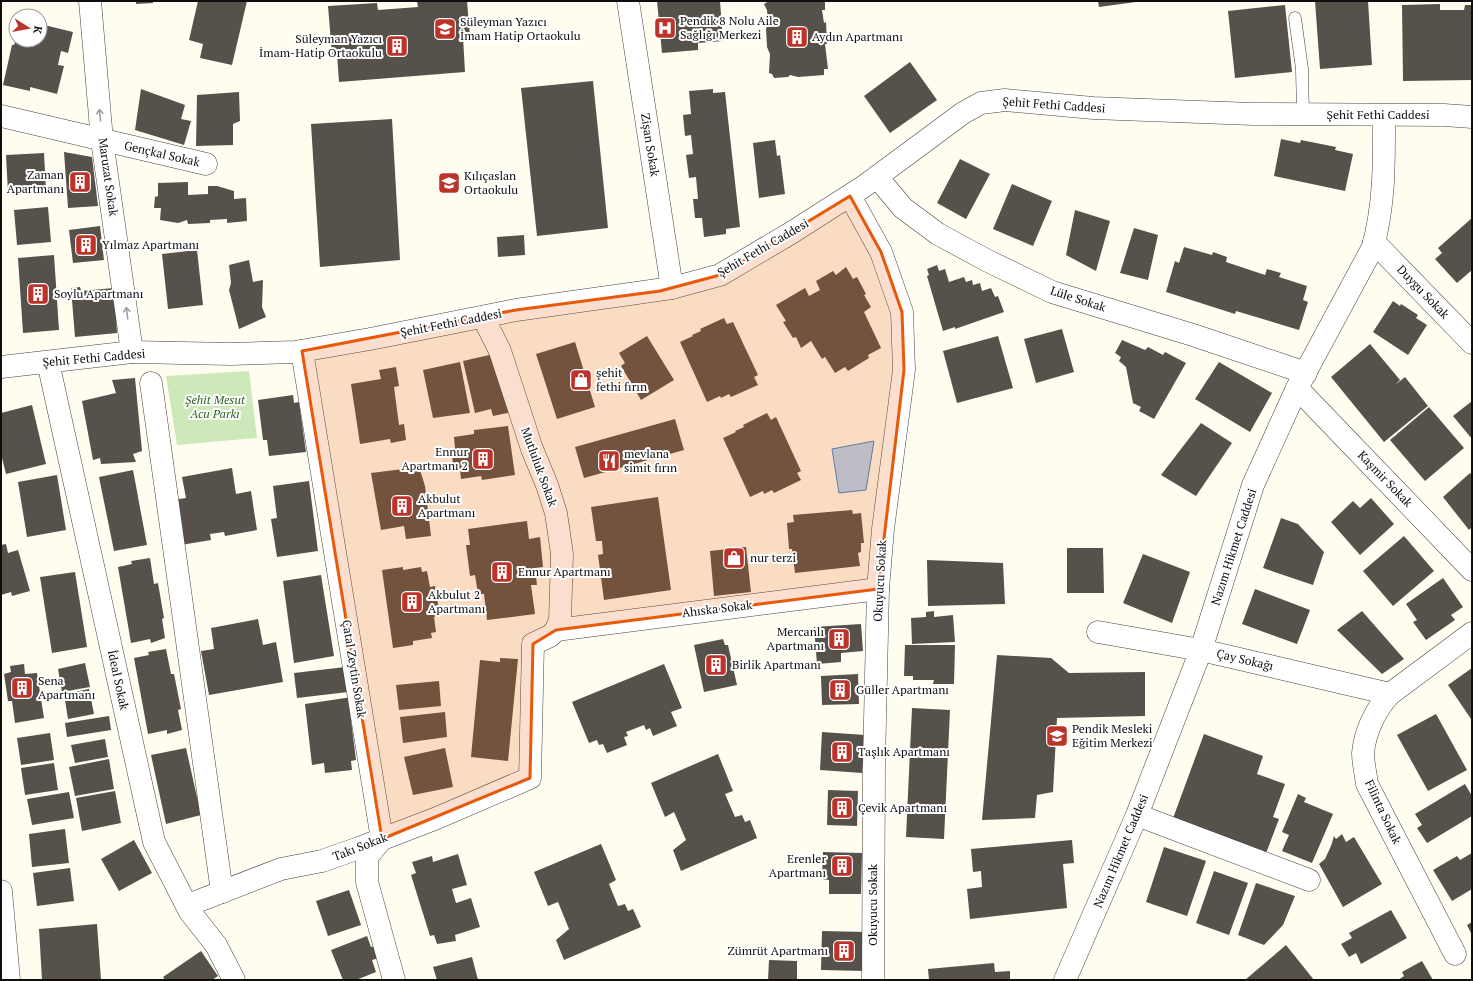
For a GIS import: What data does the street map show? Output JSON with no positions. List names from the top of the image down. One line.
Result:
{"streets":{"street":["Şehit Fethi Caddesi","Zişan Sokak","Gençkal Sokak","Maruzat Sokak","Duygu Sokak","Lüle Sokak","Mutluluk Sokak","Kaşmir Sokak","Nazım Hikmet Caddesi","Okuyucu Sokak","Ahıska Sokak","Çay Sokağı","Çatal Zeytin Sokak","İdeal Sokak","Filinta Sokak","Takı Sokak"]},"crossings":[["Şehit Fethi Caddesi","Zişan Sokak"],["Şehit Fethi Caddesi","Maruzat Sokak"],["Şehit Fethi Caddesi","Lüle Sokak"],["Şehit Fethi Caddesi","Mutluluk Sokak"],["Şehit Fethi Caddesi","Nazım Hikmet Caddesi"],["Şehit Fethi Caddesi","Okuyucu Sokak"],["Şehit Fethi Caddesi","Çatal Zeytin Sokak"],["Şehit Fethi Caddesi","İdeal Sokak"],["Gençkal Sokak","Maruzat Sokak"],["Duygu Sokak","Nazım Hikmet Caddesi"],["Lüle Sokak","Kaşmir Sokak"],["Lüle Sokak","Nazım Hikmet Caddesi"],["Mutluluk Sokak","Ahıska Sokak"],["Mutluluk Sokak","Takı Sokak"],["Kaşmir Sokak","Nazım Hikmet Caddesi"],["Nazım Hikmet Caddesi","Çay Sokağı"],["Okuyucu Sokak","Ahıska Sokak"],["Ahıska Sokak","Takı Sokak"],["Çay Sokağı","Filinta Sokak"],["Çatal Zeytin Sokak","Takı Sokak"],["İdeal Sokak","Takı Sokak"]],"one_way":["Maruzat Sokak"],"parks":["Şehit Mesut Acu Parkı"],"places":{"hospital":["Pendik 8 Nolu Aile Sağlığı Merkezi"],"school or university":["Süleyman Yazıcı İmam Hatip Ortaokulu","Kılıçaslan Ortaokulu","Pendik Mesleki Eğitim Merkezi"],"building":["Aydın Apartmanı","Süleyman Yazıcı İmam-Hatip Ortaokulu","Zaman Apartmanı","Yılmaz Apartmanı","Soylu Apartmanı","Ennur Apartmanı 2","Akbulut Apartmanı","Ennur Apartmanı","Akbulut 2 Apartmanı","Mercanlı Apartmanı","Birlik Apartmanı","Sena Apartmanı","Güller Apartmanı","Taşlık Apartmanı","Çevik Apartmanı","Erenler Apartmanı","Zümrüt Apartmanı"],"shop":["şehit fethi fırın","nur terzi"],"restaurant":["mevlana simit fırın"]},"north":"right"}
